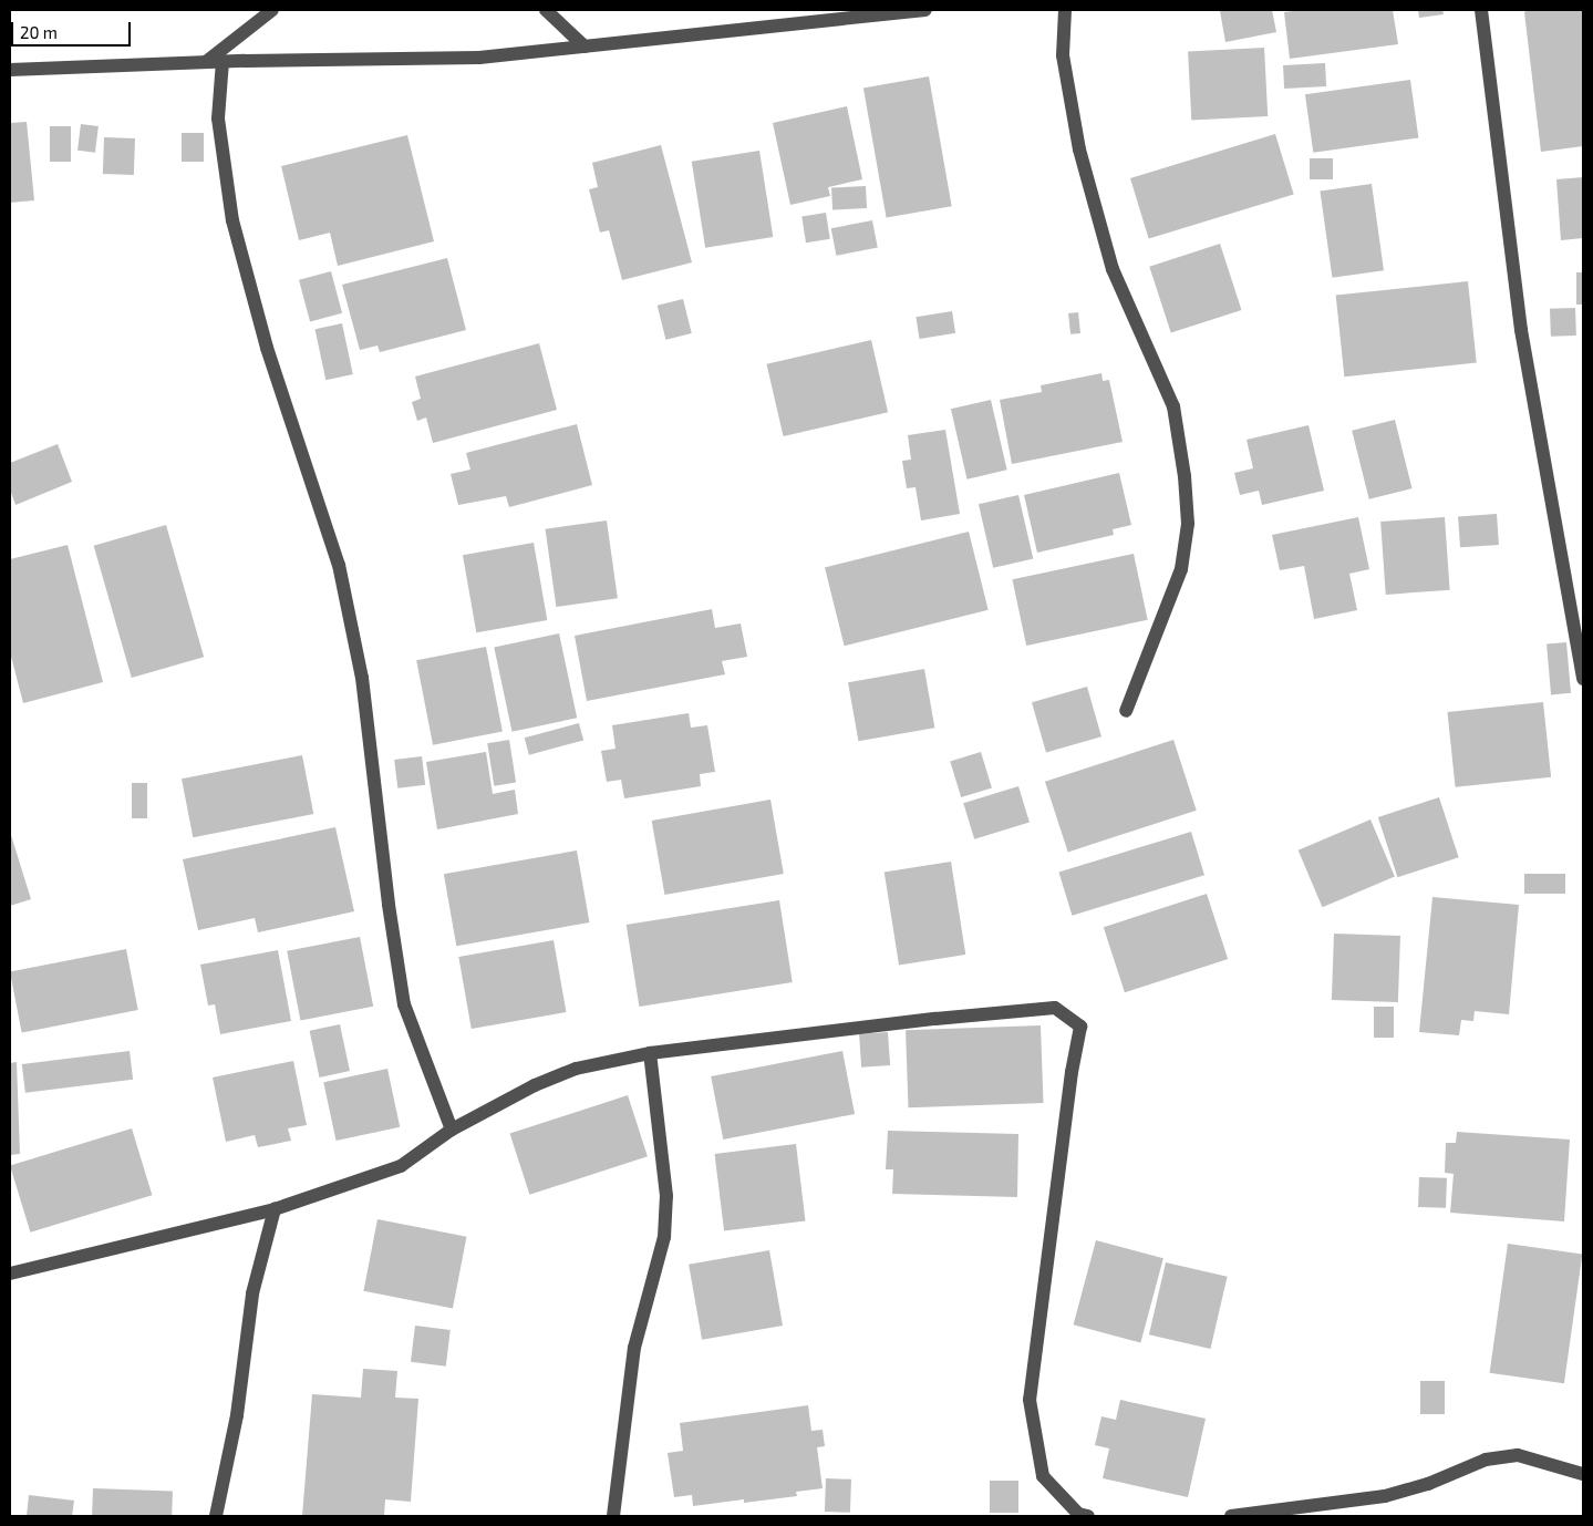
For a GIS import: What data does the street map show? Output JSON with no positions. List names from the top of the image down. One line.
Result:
{"scale_bar":"20 m"}
